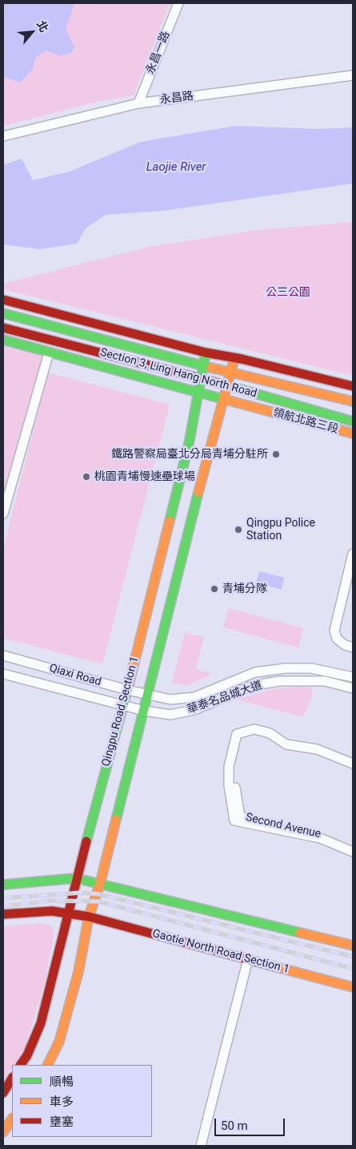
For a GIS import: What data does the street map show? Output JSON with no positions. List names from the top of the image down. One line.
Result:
{"streets":{"main road":["Section 3, Ling Hang North Road","領航北路三段","Qingpu Road Section 1","Gaotie North Road Section 1"],"street":["永昌一路","永昌路","Qiaxi Road","華泰名品城大道","Second Avenue"]},"crossings":[["永昌一路","永昌路"],["Section 3, Ling Hang North Road","Qingpu Road Section 1"],["領航北路三段","Qingpu Road Section 1"],["Qiaxi Road","華泰名品城大道"],["Qiaxi Road","Qingpu Road Section 1"],["華泰名品城大道","Qingpu Road Section 1"],["Qingpu Road Section 1","Gaotie North Road Section 1"]],"water":["Laojie River"],"parks":["公三公園"],"places":["鐵路警察局臺北分局青埔分駐所","桃園青埔慢速壘球場","Qingpu Police Station","青埔分隊"],"legend":["順暢","車多","壅塞"],"scale_bar":"50 m","north":"top right"}
